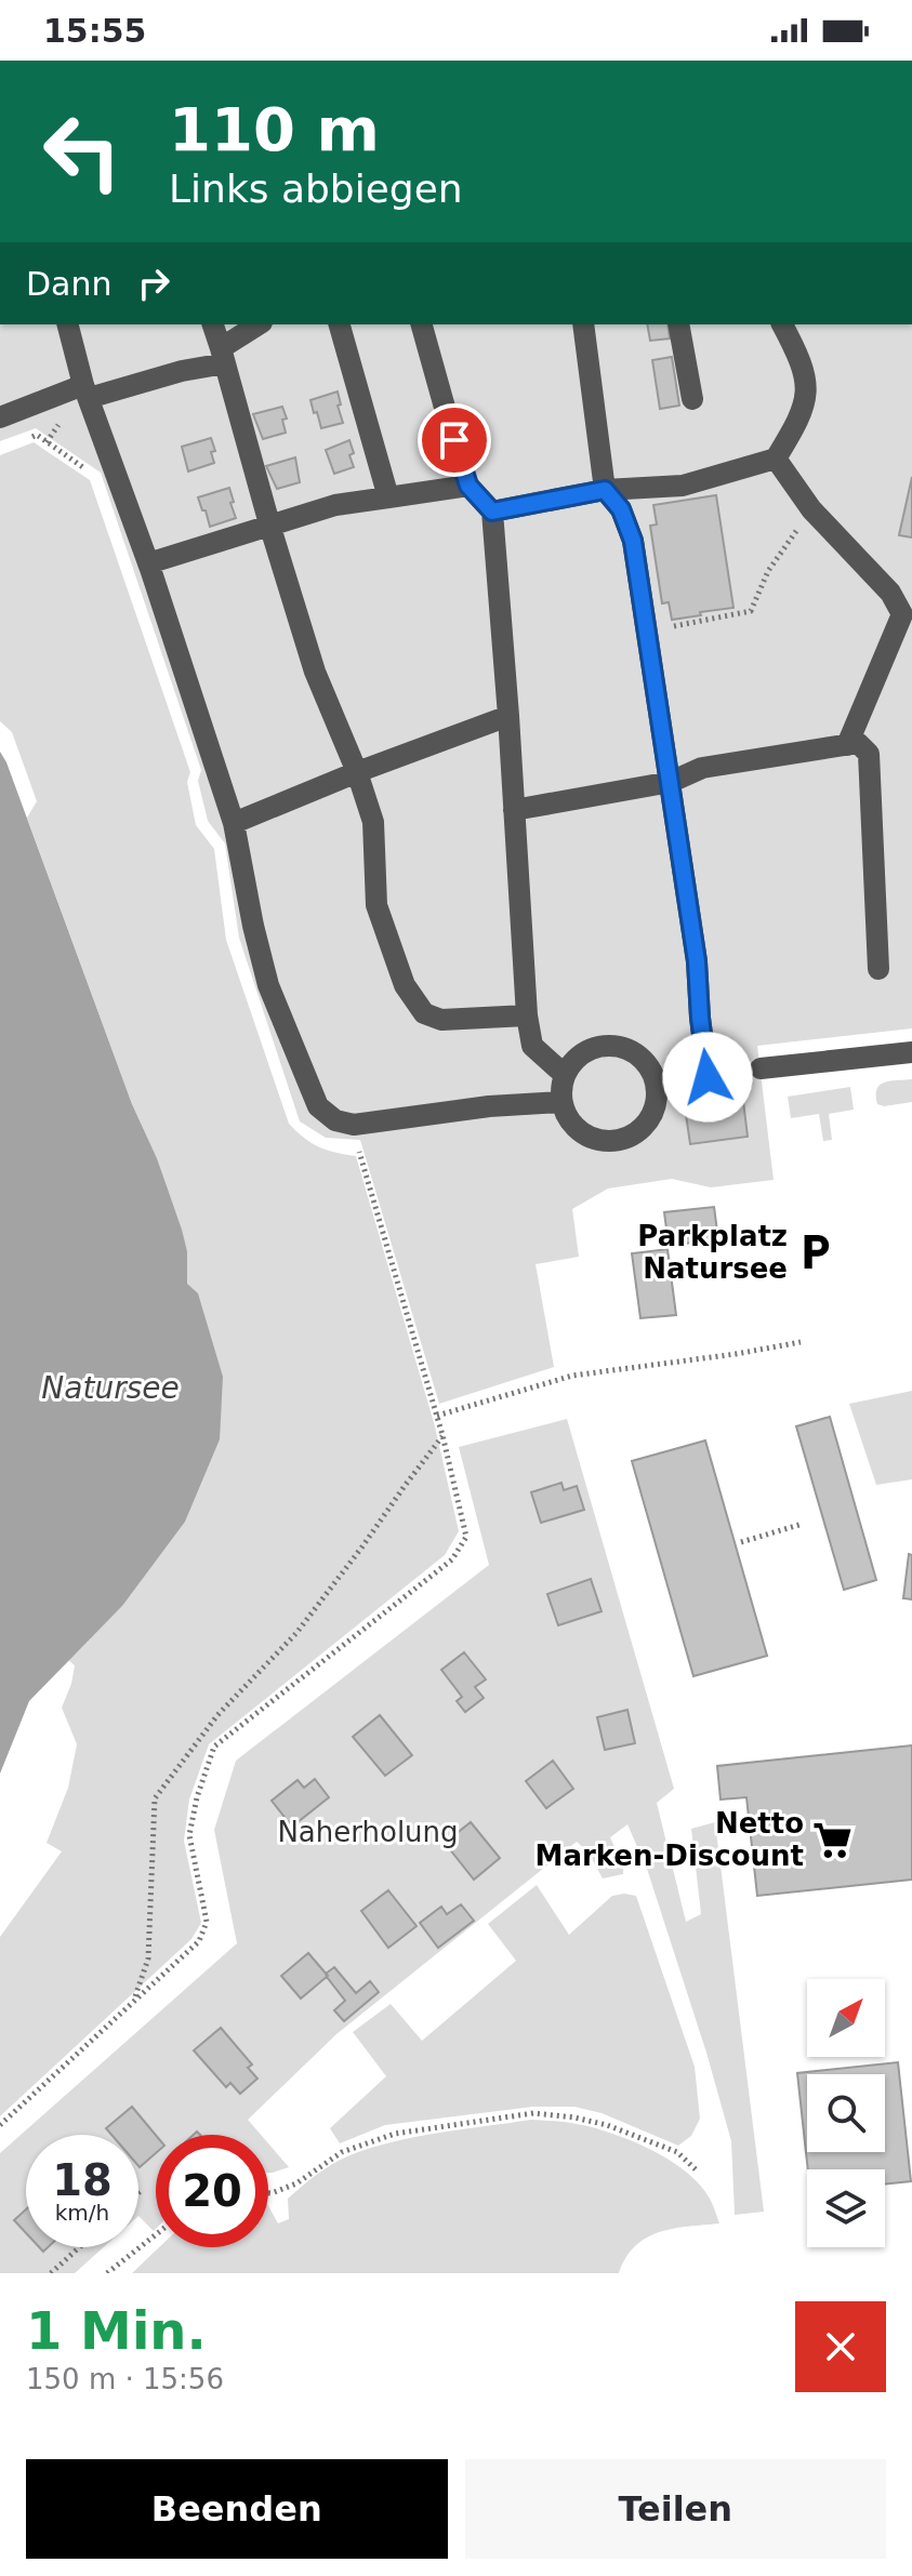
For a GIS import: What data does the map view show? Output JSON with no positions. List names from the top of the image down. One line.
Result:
{"water":["Natursee"],"parks":["Naherholung"],"places":{"parking":["Parkplatz Natursee"],"supermarket":["Netto Marken-Discount"]},"north":"top right","page":{"status":"15:55","turn":["110 m","Links abbiegen"],"then":"Dann","speed":"18 km/h","limit":"20","heading":["1 Min.","150 m · 15:56"],"buttons":["Beenden","Teilen"]}}
